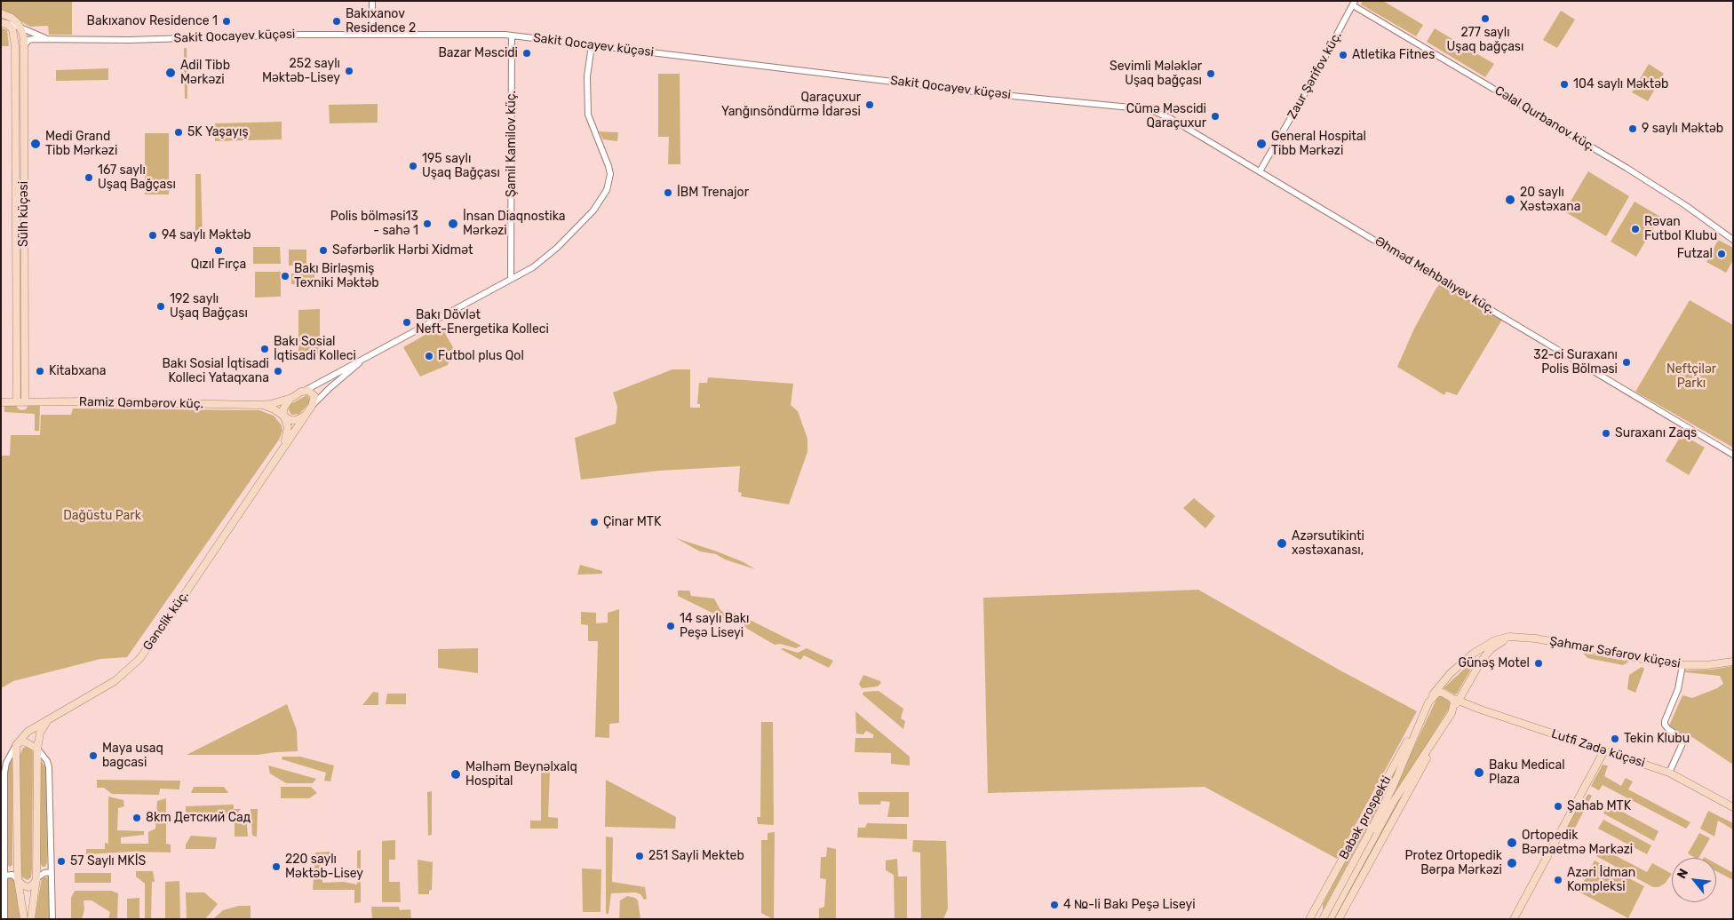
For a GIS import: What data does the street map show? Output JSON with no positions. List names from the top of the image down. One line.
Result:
{"streets":{"main road":["Sülh küçəsi","Ramiz Qəmbərov küç.","Gənclik küç.","Şahmar Səfərov küçəsi","Lutfi Zadə küçəsi","Babək prospekti"],"street":["Sakit Qocayev küçəsi","Zaur Şərifov küç.","Cəlal Qurbanov küç.","Şamil Kamilov küç.","Əhməd Mehbalıyev küç."]},"crossings":[["Sakit Qocayev küçəsi","Şamil Kamilov küç."],["Sakit Qocayev küçəsi","Sülh küçəsi"],["Sakit Qocayev küçəsi","Əhməd Mehbalıyev küç."],["Zaur Şərifov küç.","Cəlal Qurbanov küç."],["Zaur Şərifov küç.","Əhməd Mehbalıyev küç."],["Sülh küçəsi","Ramiz Qəmbərov küç."],["Şahmar Səfərov küçəsi","Babək prospekti"],["Lutfi Zadə küçəsi","Babək prospekti"]],"parks":["Neftçilər Parkı","Dağüstu Park"],"places":["277 saylı Uşaq bağçası","Bakıxanov Residence 1","Bakıxanov Residence 2","Bazar Məscidi","Atletika Fitnes","252 saylı Məktəb-Lisey","Adil Tibb Mərkəzi","Sevimli Mələklər Uşaq bağçası","104 saylı Məktəb","Qaraçuxur Yanğınsöndürmə İdarəsi","Cümə Məscidi Qaraçuxur","9 saylı Məktəb","5K Yaşayış","Medi Grand Tibb Mərkəzi","General Hospital Tibb Mərkəzi","195 saylı Uşaq Bağçası","167 saylı Uşaq Bağçası","İBM Trenajor","20 saylı Xəstəxana","Polis bölməsi13 - sahə 1","İnsan Diaqnostika Mərkəzi","Rəvan Futbol Klubu","94 saylı Məktəb","Qızıl Fırça","Səfərbərlik Hərbi Xidmət","Futzal","Bakı Birləşmiş Texniki Məktəb","192 saylı Uşaq Bağçası","Bakı Dövlət Neft-Energetika Kolleci","Bakı Sosial İqtisadi Kolleci","Futbol plus Qol","32-ci Suraxanı Polis Bölməsi","Kitabxana","Bakı Sosial İqtisadi Kolleci Yataqxana","Suraxanı Zaqs","Çinar MTK","Azərsutikinti xəstəxanası,","14 saylı Bakı Peşə Liseyi","Günəş Motel","Tekin Klubu","Maya usaq bagcasi","Baku Medical Plaza","Məlhəm Beynəlxalq Hospital","Şahab MTK","8km Детский Сад","Ortopedik Bərpaetmə Mərkəzi","251 Sayli Mekteb","57 Saylı MKİS","Protez Ortopedik Bәrpa Mərkəzi","220 saylı Məktəb-Lisey","Azəri İdman Kompleksi","4 №-li Bakı Peşə Liseyi"],"north":"top left"}
